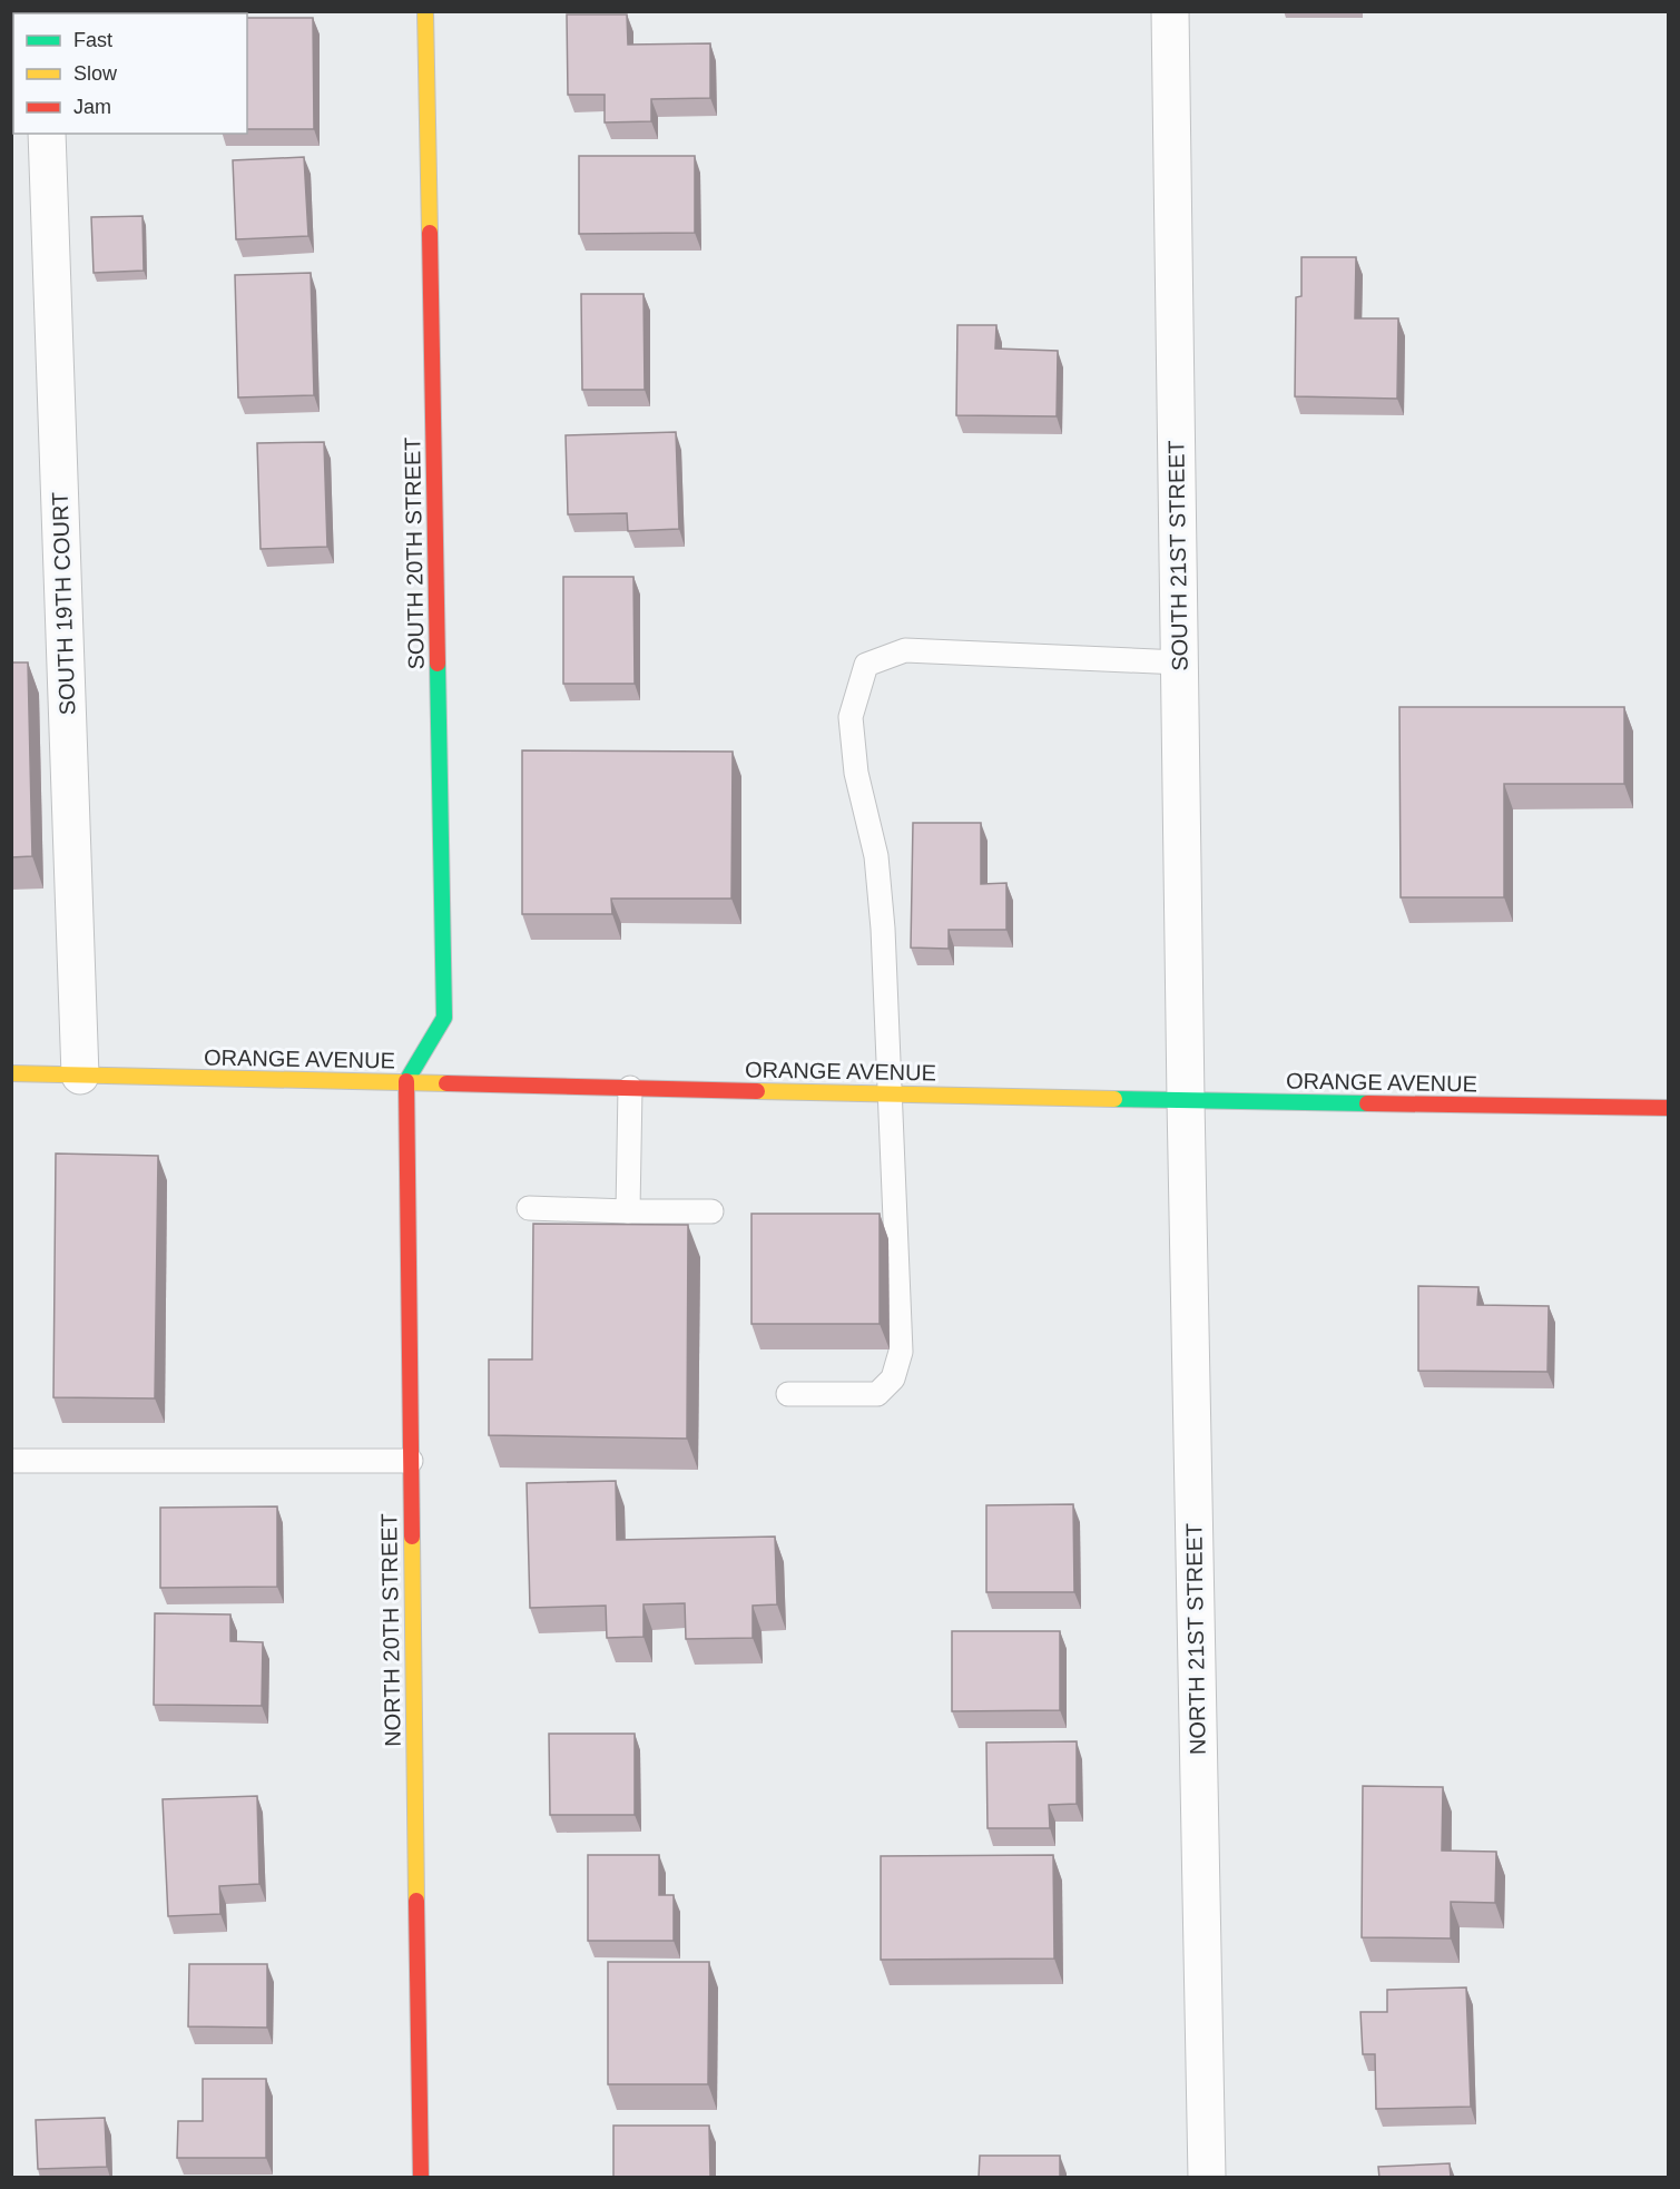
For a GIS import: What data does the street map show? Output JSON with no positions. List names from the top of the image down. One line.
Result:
{"streets":{"street":["SOUTH 20TH STREET","SOUTH 21ST STREET","SOUTH 19TH COURT","ORANGE AVENUE","NORTH 20TH STREET","NORTH 21ST STREET"]},"crossings":[["SOUTH 20TH STREET","ORANGE AVENUE"],["SOUTH 20TH STREET","NORTH 20TH STREET"],["SOUTH 21ST STREET","ORANGE AVENUE"],["SOUTH 21ST STREET","NORTH 21ST STREET"],["SOUTH 19TH COURT","ORANGE AVENUE"],["ORANGE AVENUE","NORTH 20TH STREET"],["ORANGE AVENUE","NORTH 21ST STREET"]],"legend":["Fast","Slow","Jam"]}
